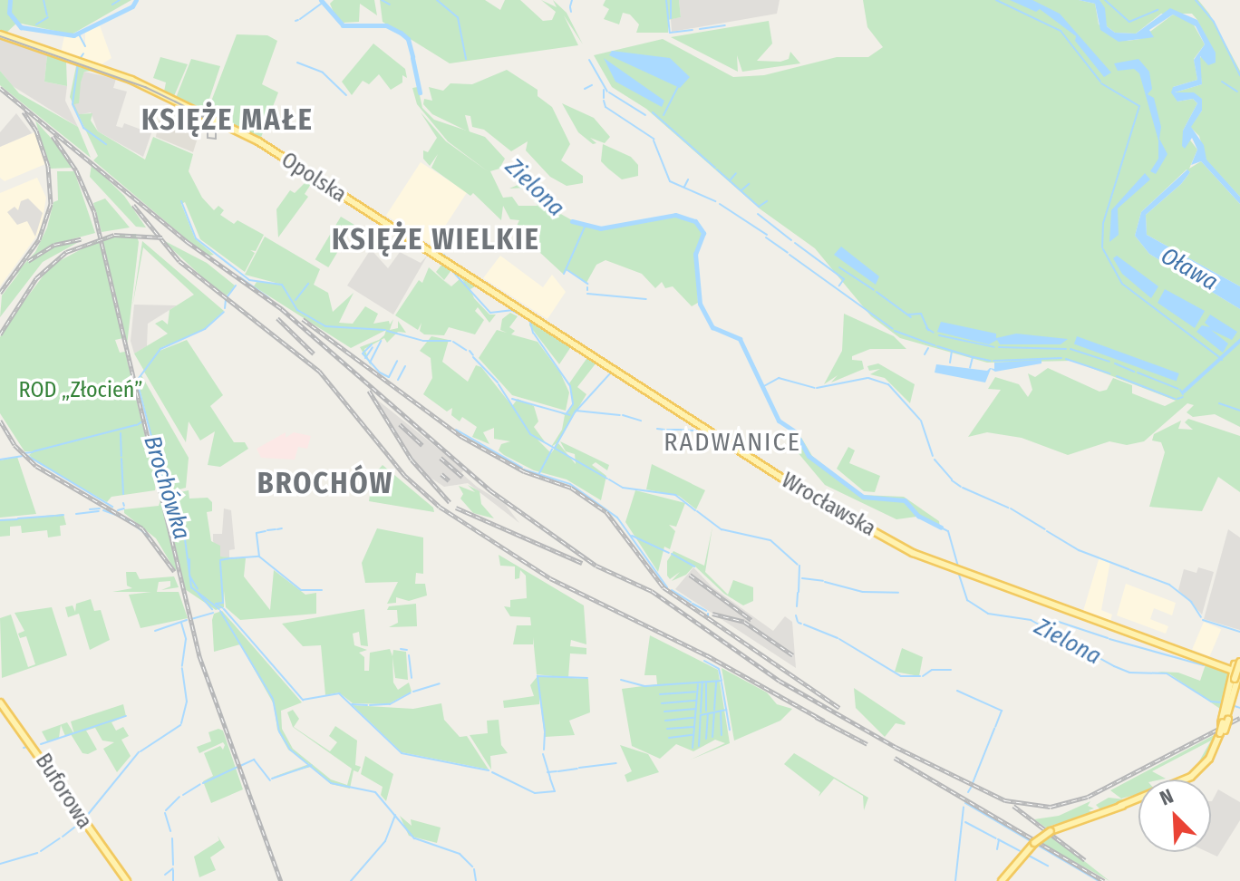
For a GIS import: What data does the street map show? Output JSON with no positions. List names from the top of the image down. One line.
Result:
{"streets":{"main road":["Opolska","Wrocławska","Buforowa"]},"crossings":[["Opolska","Wrocławska"]],"districts":["KSIĘŻE MAŁE","KSIĘŻE WIELKIE","RADWANICE","BROCHÓW"],"water":["Zielona","Oława","Brochówka"],"parks":["ROD „Złocień”"],"north":"top left"}
